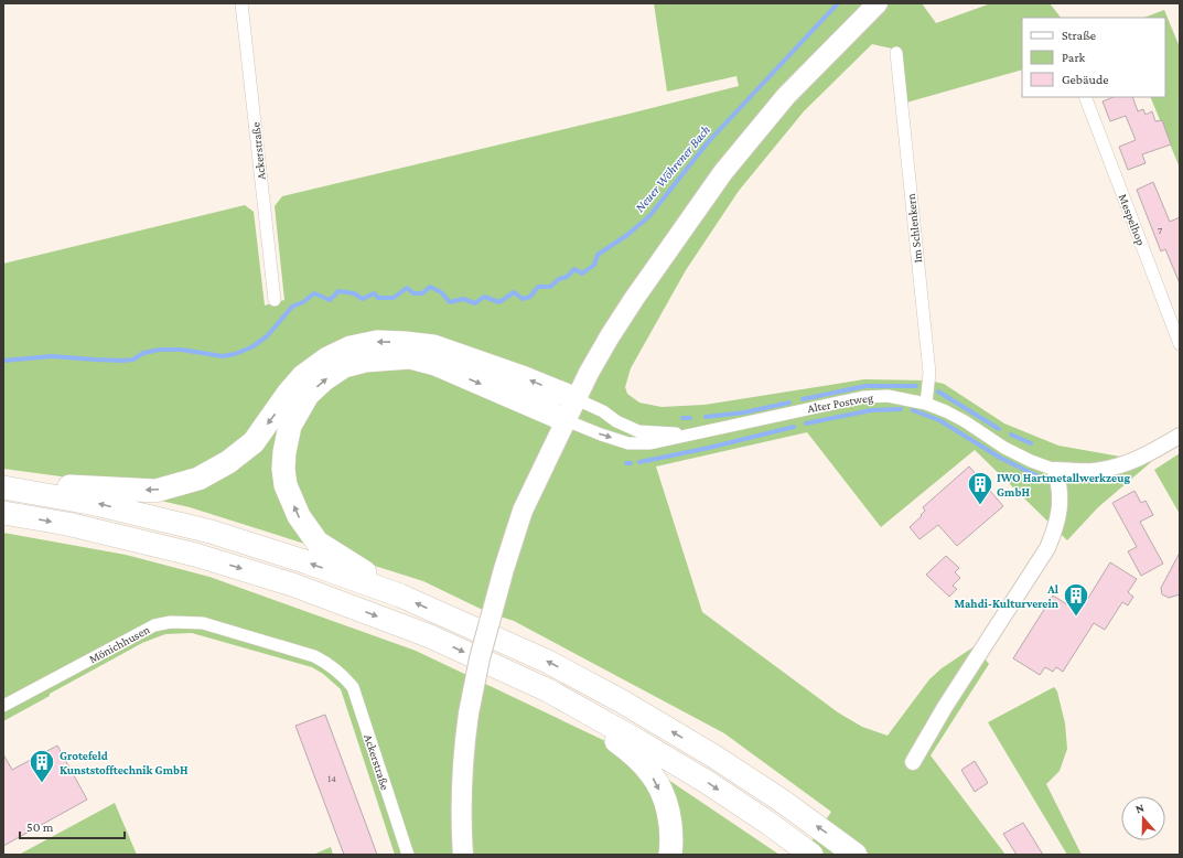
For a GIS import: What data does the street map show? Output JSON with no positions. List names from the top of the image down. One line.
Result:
{"streets":{"street":["Ackerstraße","Mespelhop","Im Schlenkern","Alter Postweg","Mönichhusen"]},"crossings":[["Ackerstraße","Mönichhusen"],["Im Schlenkern","Alter Postweg"]],"water":["Neuer Wöhrener Bach"],"places":{"building":["IWO Hartmetallwerkzeug GmbH","Al Mahdi-Kulturverein","Grotefeld Kunststofftechnik GmbH"]},"house_numbers":["7","14"],"legend":["Straße","Park","Gebäude"],"scale_bar":"50 m","north":"top"}
